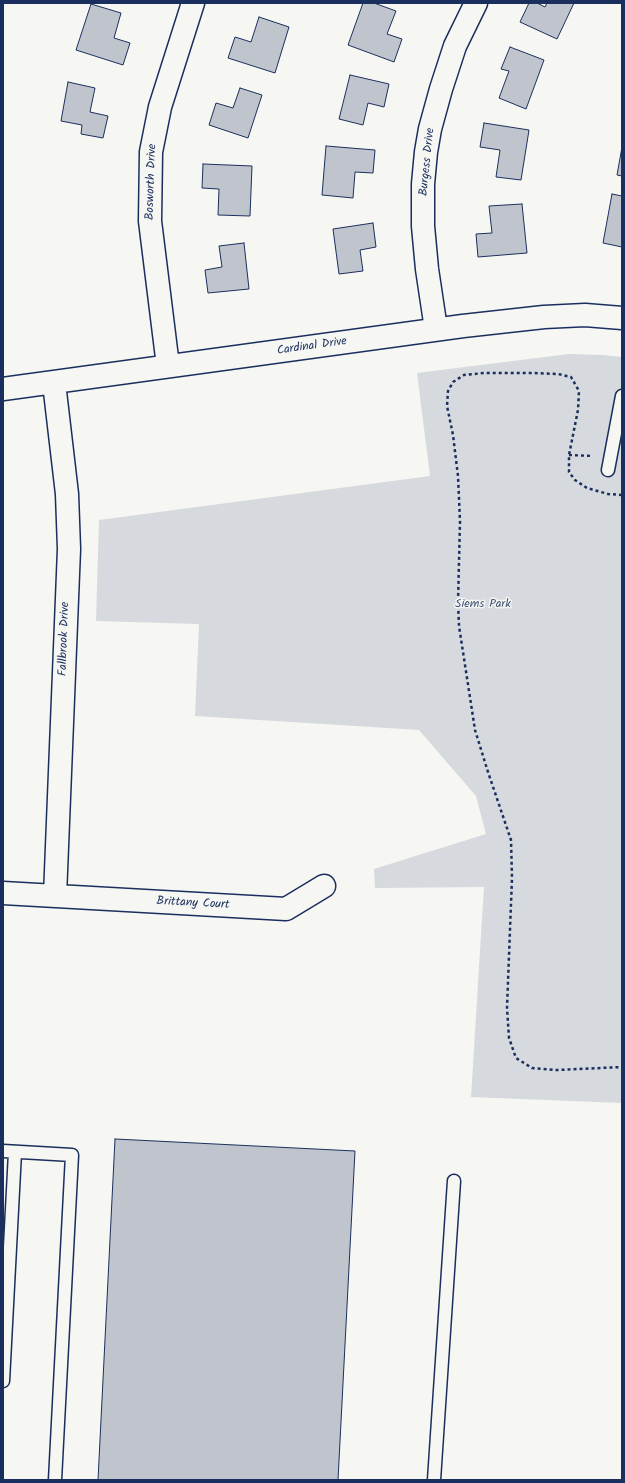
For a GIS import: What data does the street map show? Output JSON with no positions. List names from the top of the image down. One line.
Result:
{"streets":{"street":["Burgess Drive","Bosworth Drive","Cardinal Drive","Fallbrook Drive","Brittany Court"]},"crossings":[["Burgess Drive","Cardinal Drive"],["Bosworth Drive","Cardinal Drive"],["Cardinal Drive","Fallbrook Drive"],["Fallbrook Drive","Brittany Court"]],"parks":["Siems Park"]}
